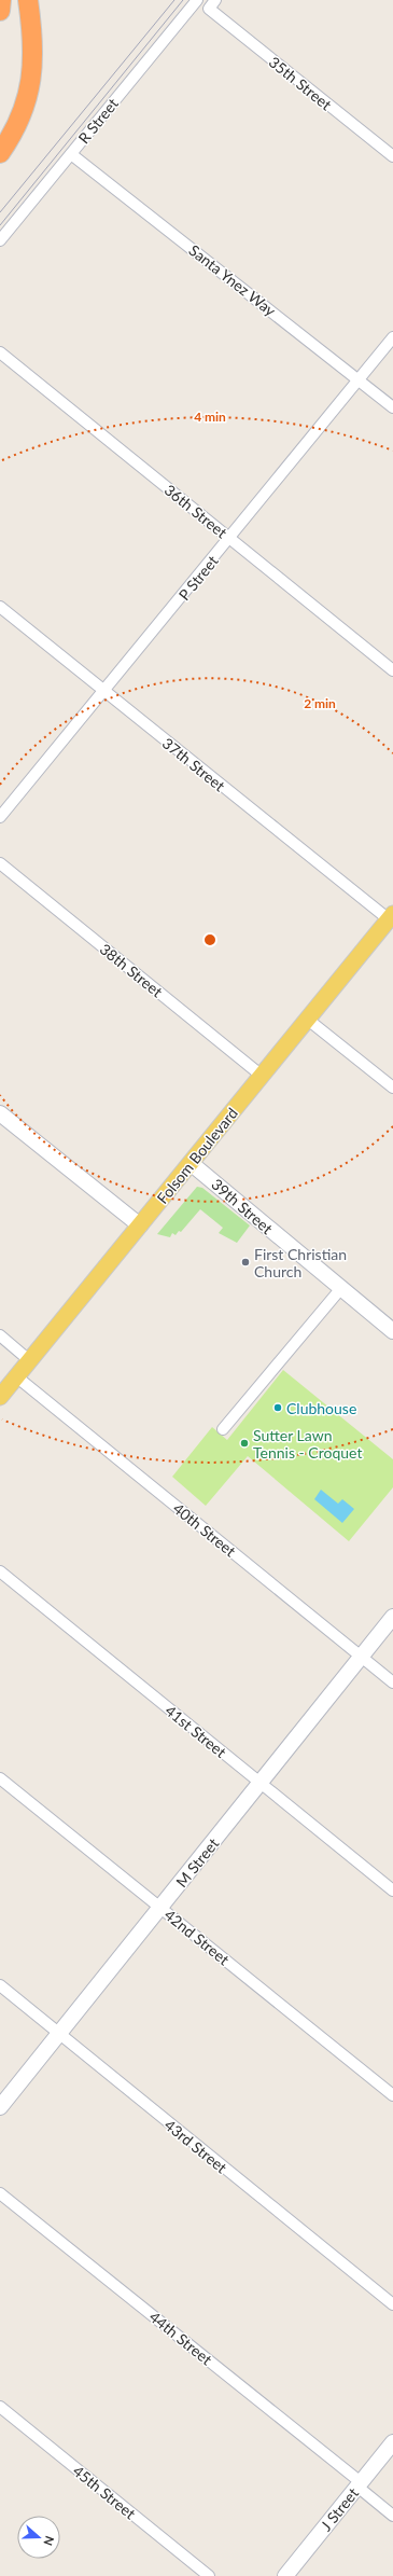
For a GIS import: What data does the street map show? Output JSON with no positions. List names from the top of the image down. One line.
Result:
{"streets":{"main road":["Folsom Boulevard"],"street":["35th Street","R Street","Santa Ynez Way","36th Street","P Street","37th Street","38th Street","39th Street","40th Street","41st Street","M Street","42nd Street","43rd Street","44th Street","45th Street","J Street"]},"crossings":[["R Street","Santa Ynez Way"],["Santa Ynez Way","P Street"],["36th Street","P Street"],["P Street","37th Street"],["37th Street","Folsom Boulevard"],["38th Street","Folsom Boulevard"],["Folsom Boulevard","39th Street"],["Folsom Boulevard","40th Street"],["40th Street","M Street"],["41st Street","M Street"],["M Street","42nd Street"],["M Street","43rd Street"],["44th Street","J Street"]],"places":["First Christian Church","Clubhouse","Sutter Lawn Tennis - Croquet"],"north":"right","rings":["4 min","2 min"]}
